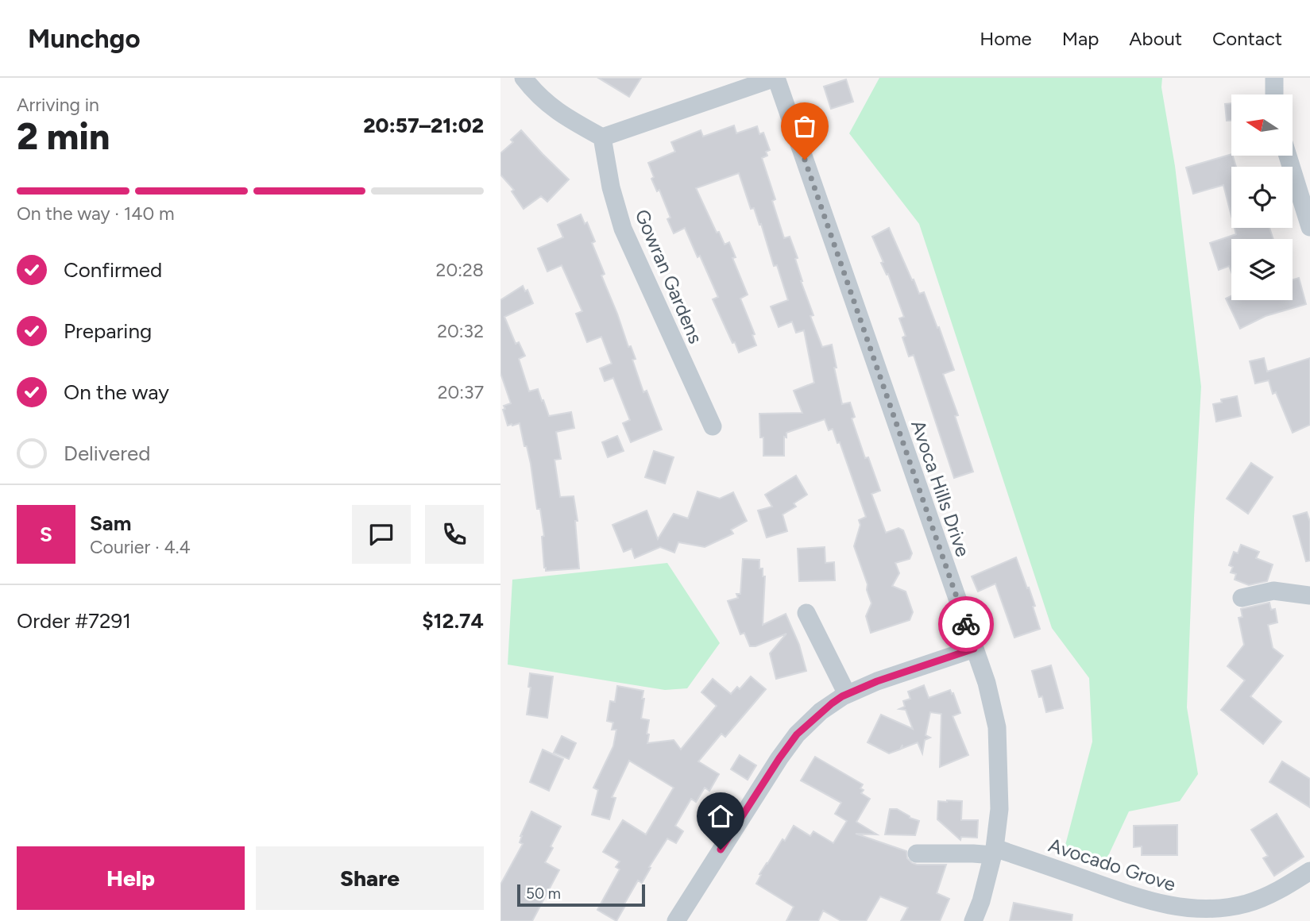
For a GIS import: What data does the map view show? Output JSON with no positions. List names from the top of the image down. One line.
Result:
{"streets":{"street":["Gowran Gardens","Avoca Hills Drive","Avocado Grove"]},"crossings":[["Avoca Hills Drive","Avocado Grove"]],"scale_bar":"50 m","north":"left","page":{"header":"Munchgo","nav":["Home","Map","About","Contact"],"heading":["2 min","Arriving in","20:57–21:02"],"panel":["Sam","Courier · 4.4","Order #7291","$12.74"],"bar":"On the way · 140 m","list":[["Confirmed","20:28"],["Preparing","20:32"],["On the way","20:37"],"Delivered"],"round":"S","buttons":["Help","Share"],"scale":"50 m"}}
